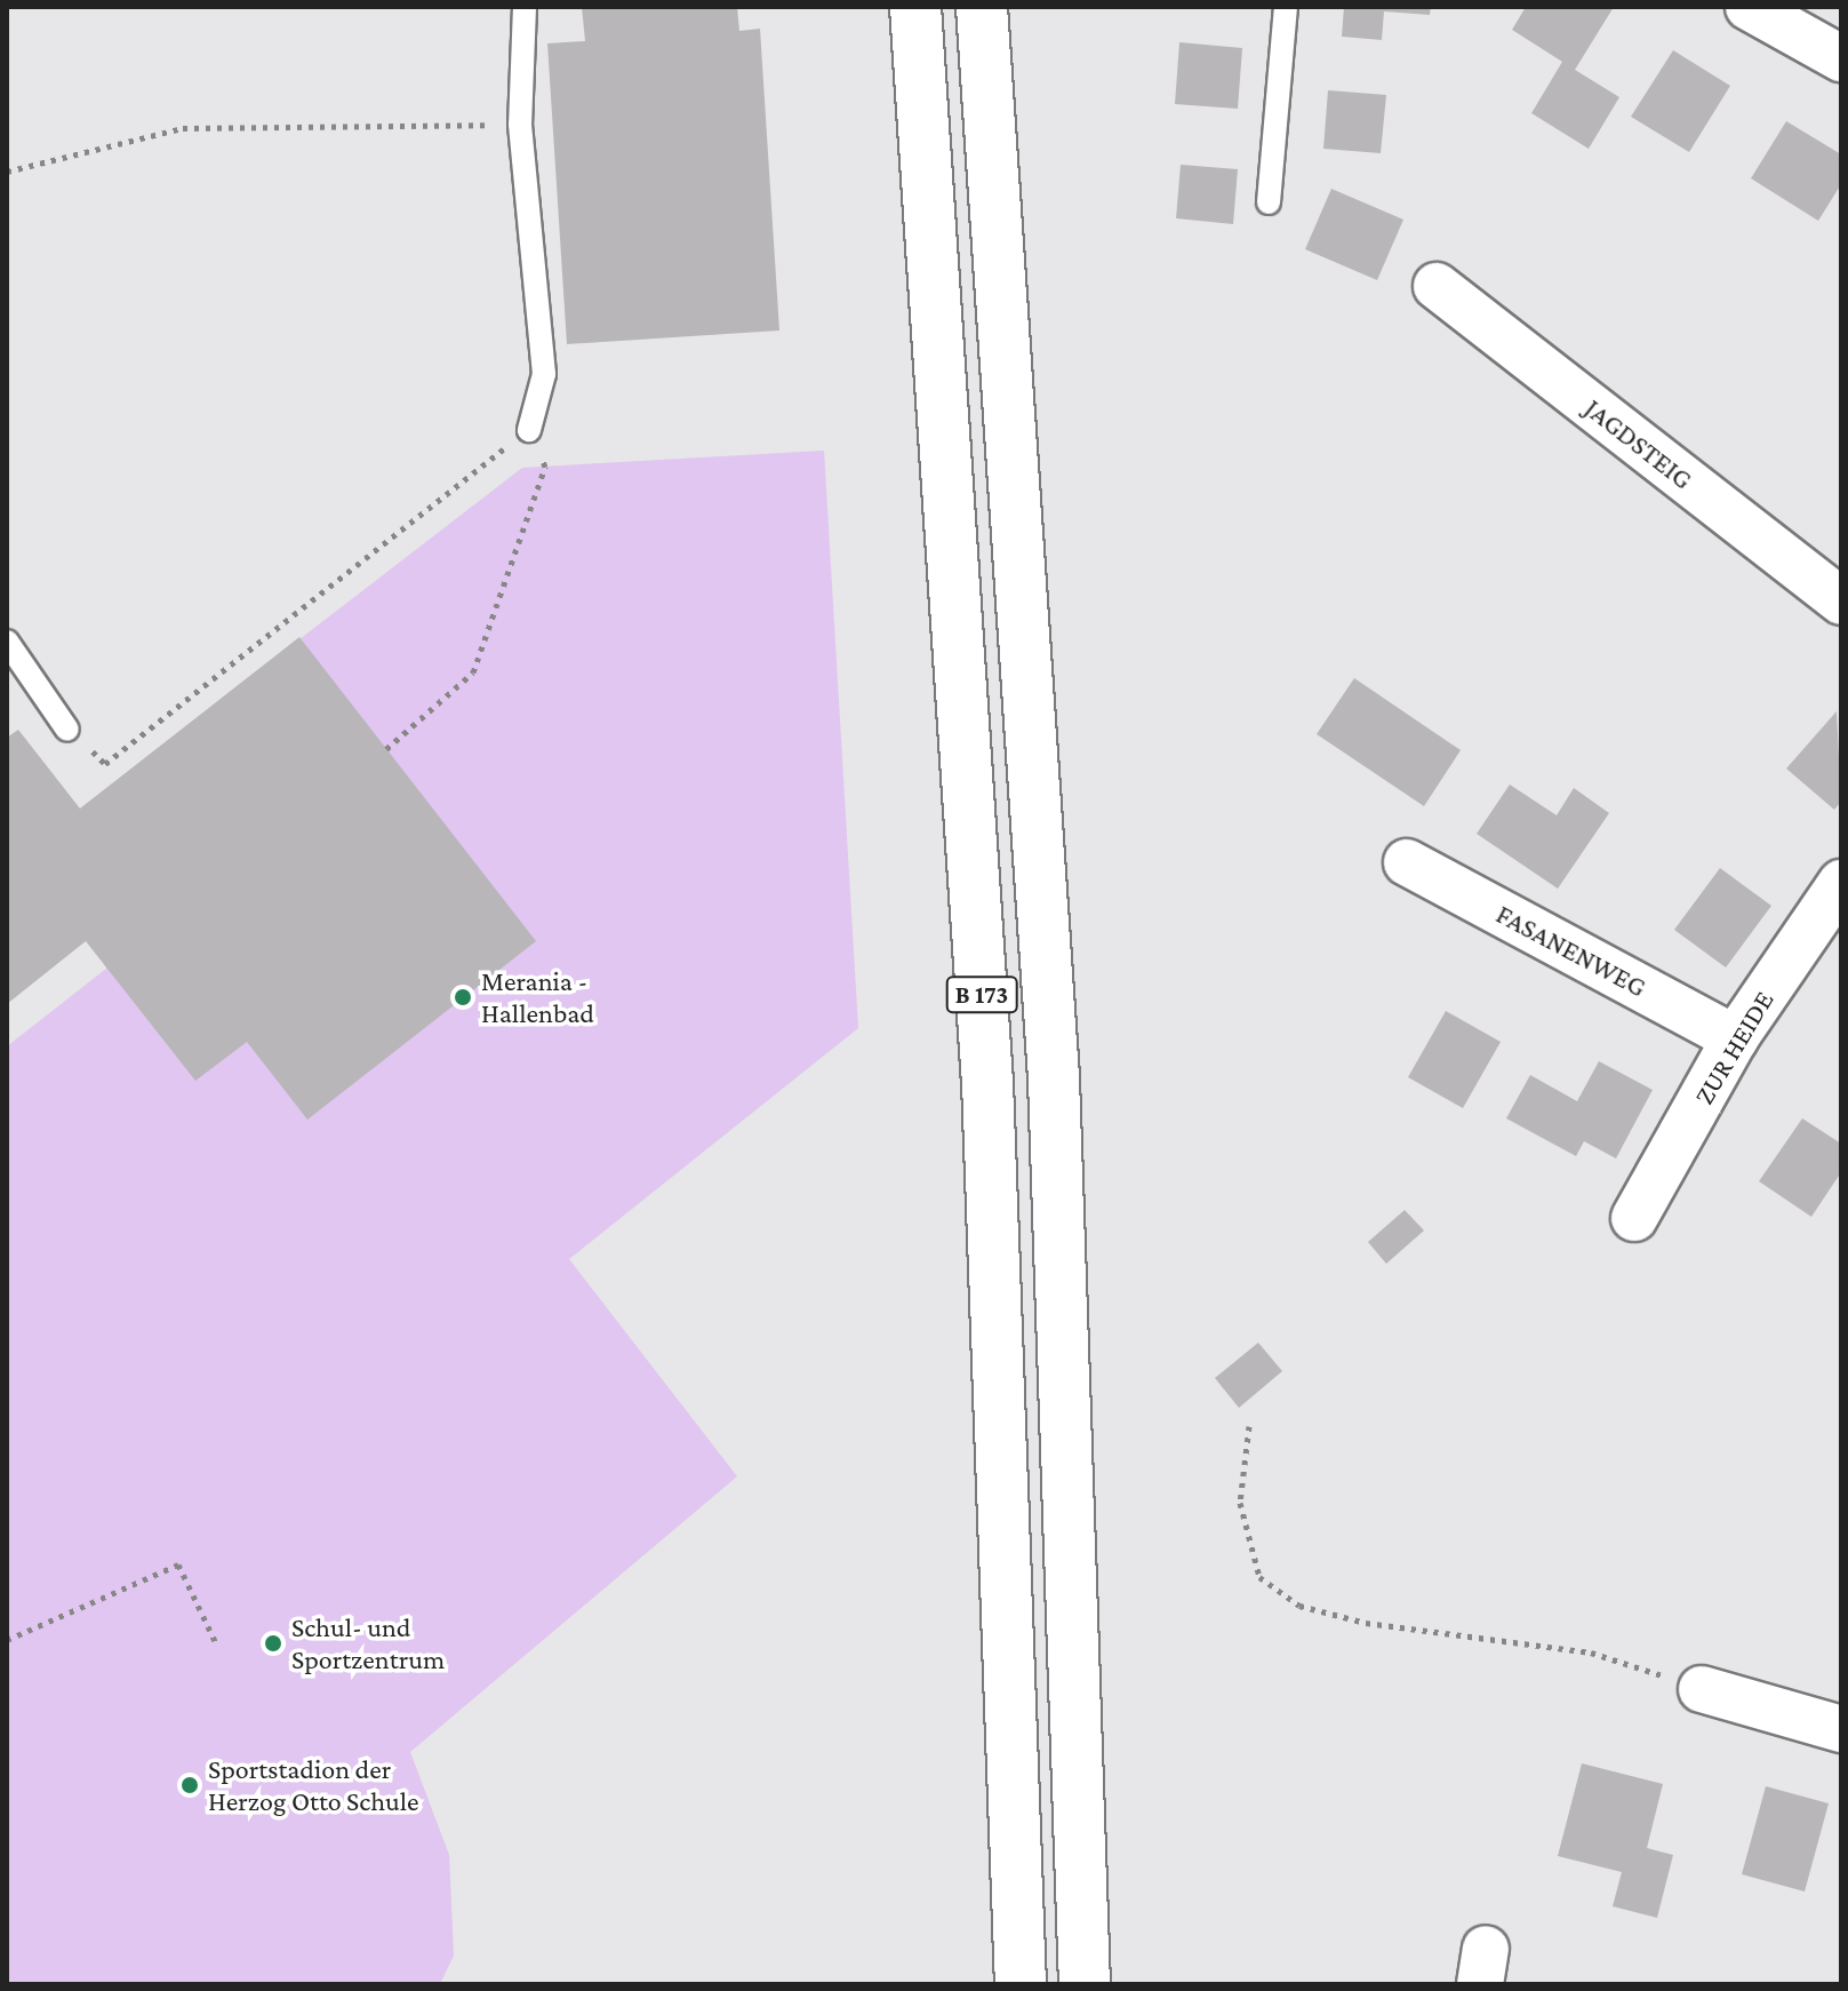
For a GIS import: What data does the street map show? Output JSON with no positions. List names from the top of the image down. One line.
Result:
{"streets":{"highway":["B 173"],"street":["JAGDSTEIG","FASANENWEG","ZUR HEIDE"]},"crossings":[["FASANENWEG","ZUR HEIDE"]],"places":["Merania - Hallenbad","Schul- und Sportzentrum","Sportstadion der Herzog Otto Schule"]}
